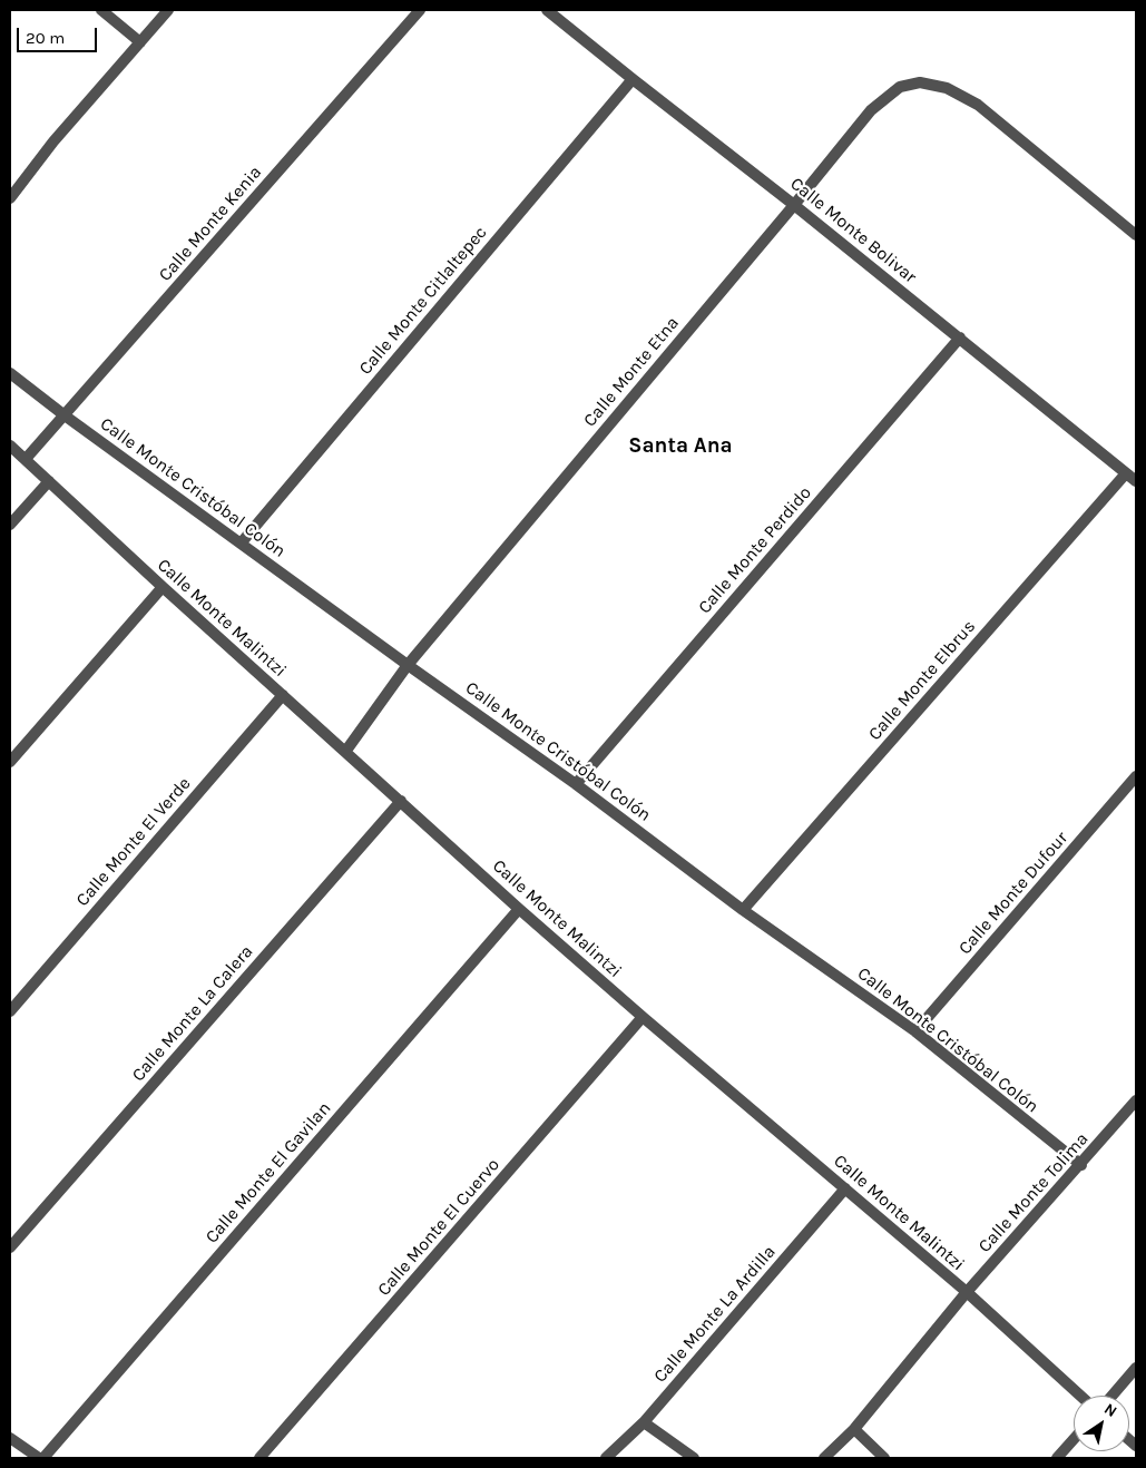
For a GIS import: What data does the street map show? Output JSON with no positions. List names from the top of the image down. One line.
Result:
{"streets":{"street":["Calle Monte Kenia","Calle Monte Bolivar","Calle Monte Citlaltepec","Calle Monte Etna","Calle Monte Cristóbal Colón","Calle Monte Perdido","Calle Monte Malintzi","Calle Monte Elbrus","Calle Monte El Verde","Calle Monte Dufour","Calle Monte La Calera","Calle Monte El Gavilan","Calle Monte Tolima","Calle Monte El Cuervo","Calle Monte La Ardilla"]},"crossings":[["Calle Monte Kenia","Calle Monte Cristóbal Colón"],["Calle Monte Kenia","Calle Monte Malintzi"],["Calle Monte Bolivar","Calle Monte Citlaltepec"],["Calle Monte Bolivar","Calle Monte Etna"],["Calle Monte Bolivar","Calle Monte Perdido"],["Calle Monte Bolivar","Calle Monte Elbrus"],["Calle Monte Citlaltepec","Calle Monte Cristóbal Colón"],["Calle Monte Etna","Calle Monte Cristóbal Colón"],["Calle Monte Etna","Calle Monte Malintzi"],["Calle Monte Cristóbal Colón","Calle Monte Perdido"],["Calle Monte Cristóbal Colón","Calle Monte Elbrus"],["Calle Monte Cristóbal Colón","Calle Monte Dufour"],["Calle Monte Cristóbal Colón","Calle Monte Tolima"],["Calle Monte Malintzi","Calle Monte El Verde"],["Calle Monte Malintzi","Calle Monte La Calera"],["Calle Monte Malintzi","Calle Monte El Gavilan"],["Calle Monte Malintzi","Calle Monte Tolima"],["Calle Monte Malintzi","Calle Monte El Cuervo"],["Calle Monte Malintzi","Calle Monte La Ardilla"]],"districts":["Santa Ana"],"scale_bar":"20 m","north":"top right"}
